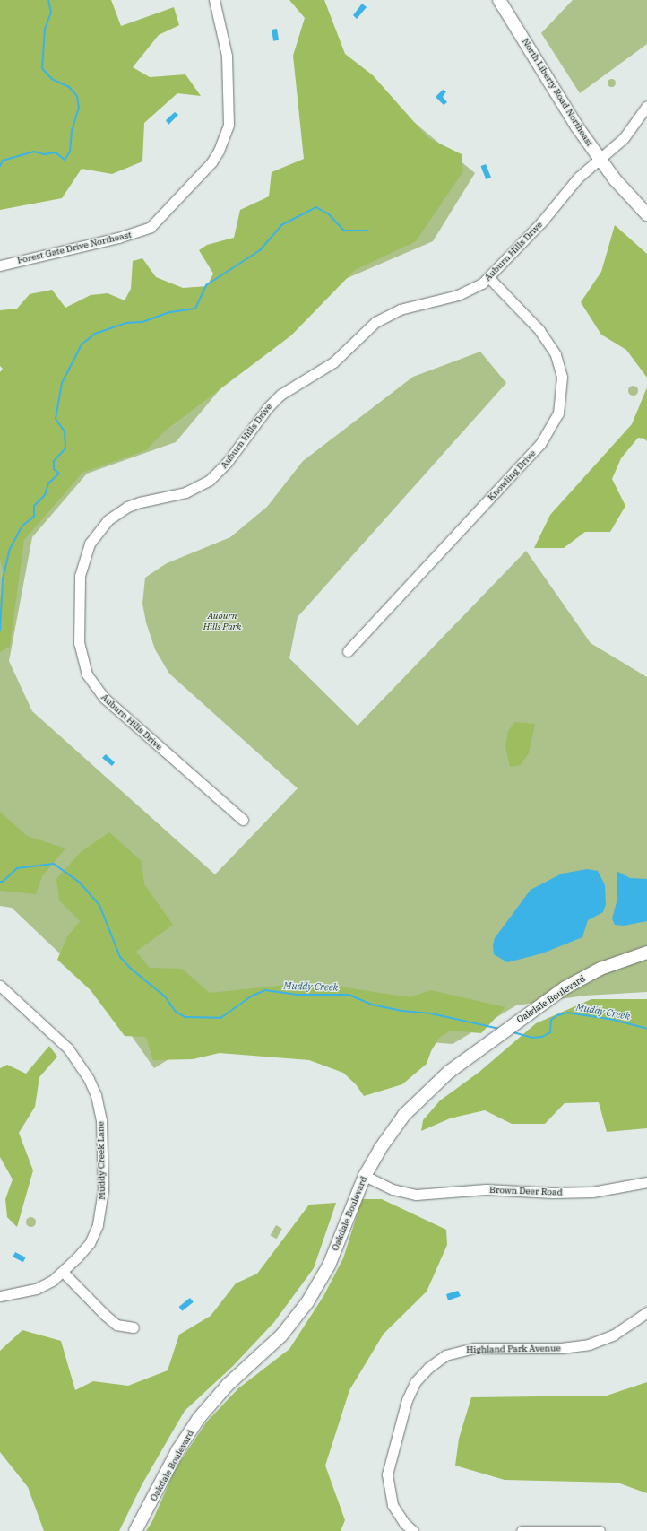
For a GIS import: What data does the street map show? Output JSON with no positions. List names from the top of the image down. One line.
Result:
{"streets":{"main road":["North Liberty Road Northeast","Oakdale Boulevard"],"street":["Forest Gate Drive Northeast","Auburn Hills Drive","Knowling Drive","Muddy Creek Lane","Brown Deer Road","Highland Park Avenue"]},"crossings":[["North Liberty Road Northeast","Auburn Hills Drive"],["Auburn Hills Drive","Knowling Drive"],["Oakdale Boulevard","Brown Deer Road"]],"water":["Muddy Creek"],"parks":["Auburn Hills Park"]}
